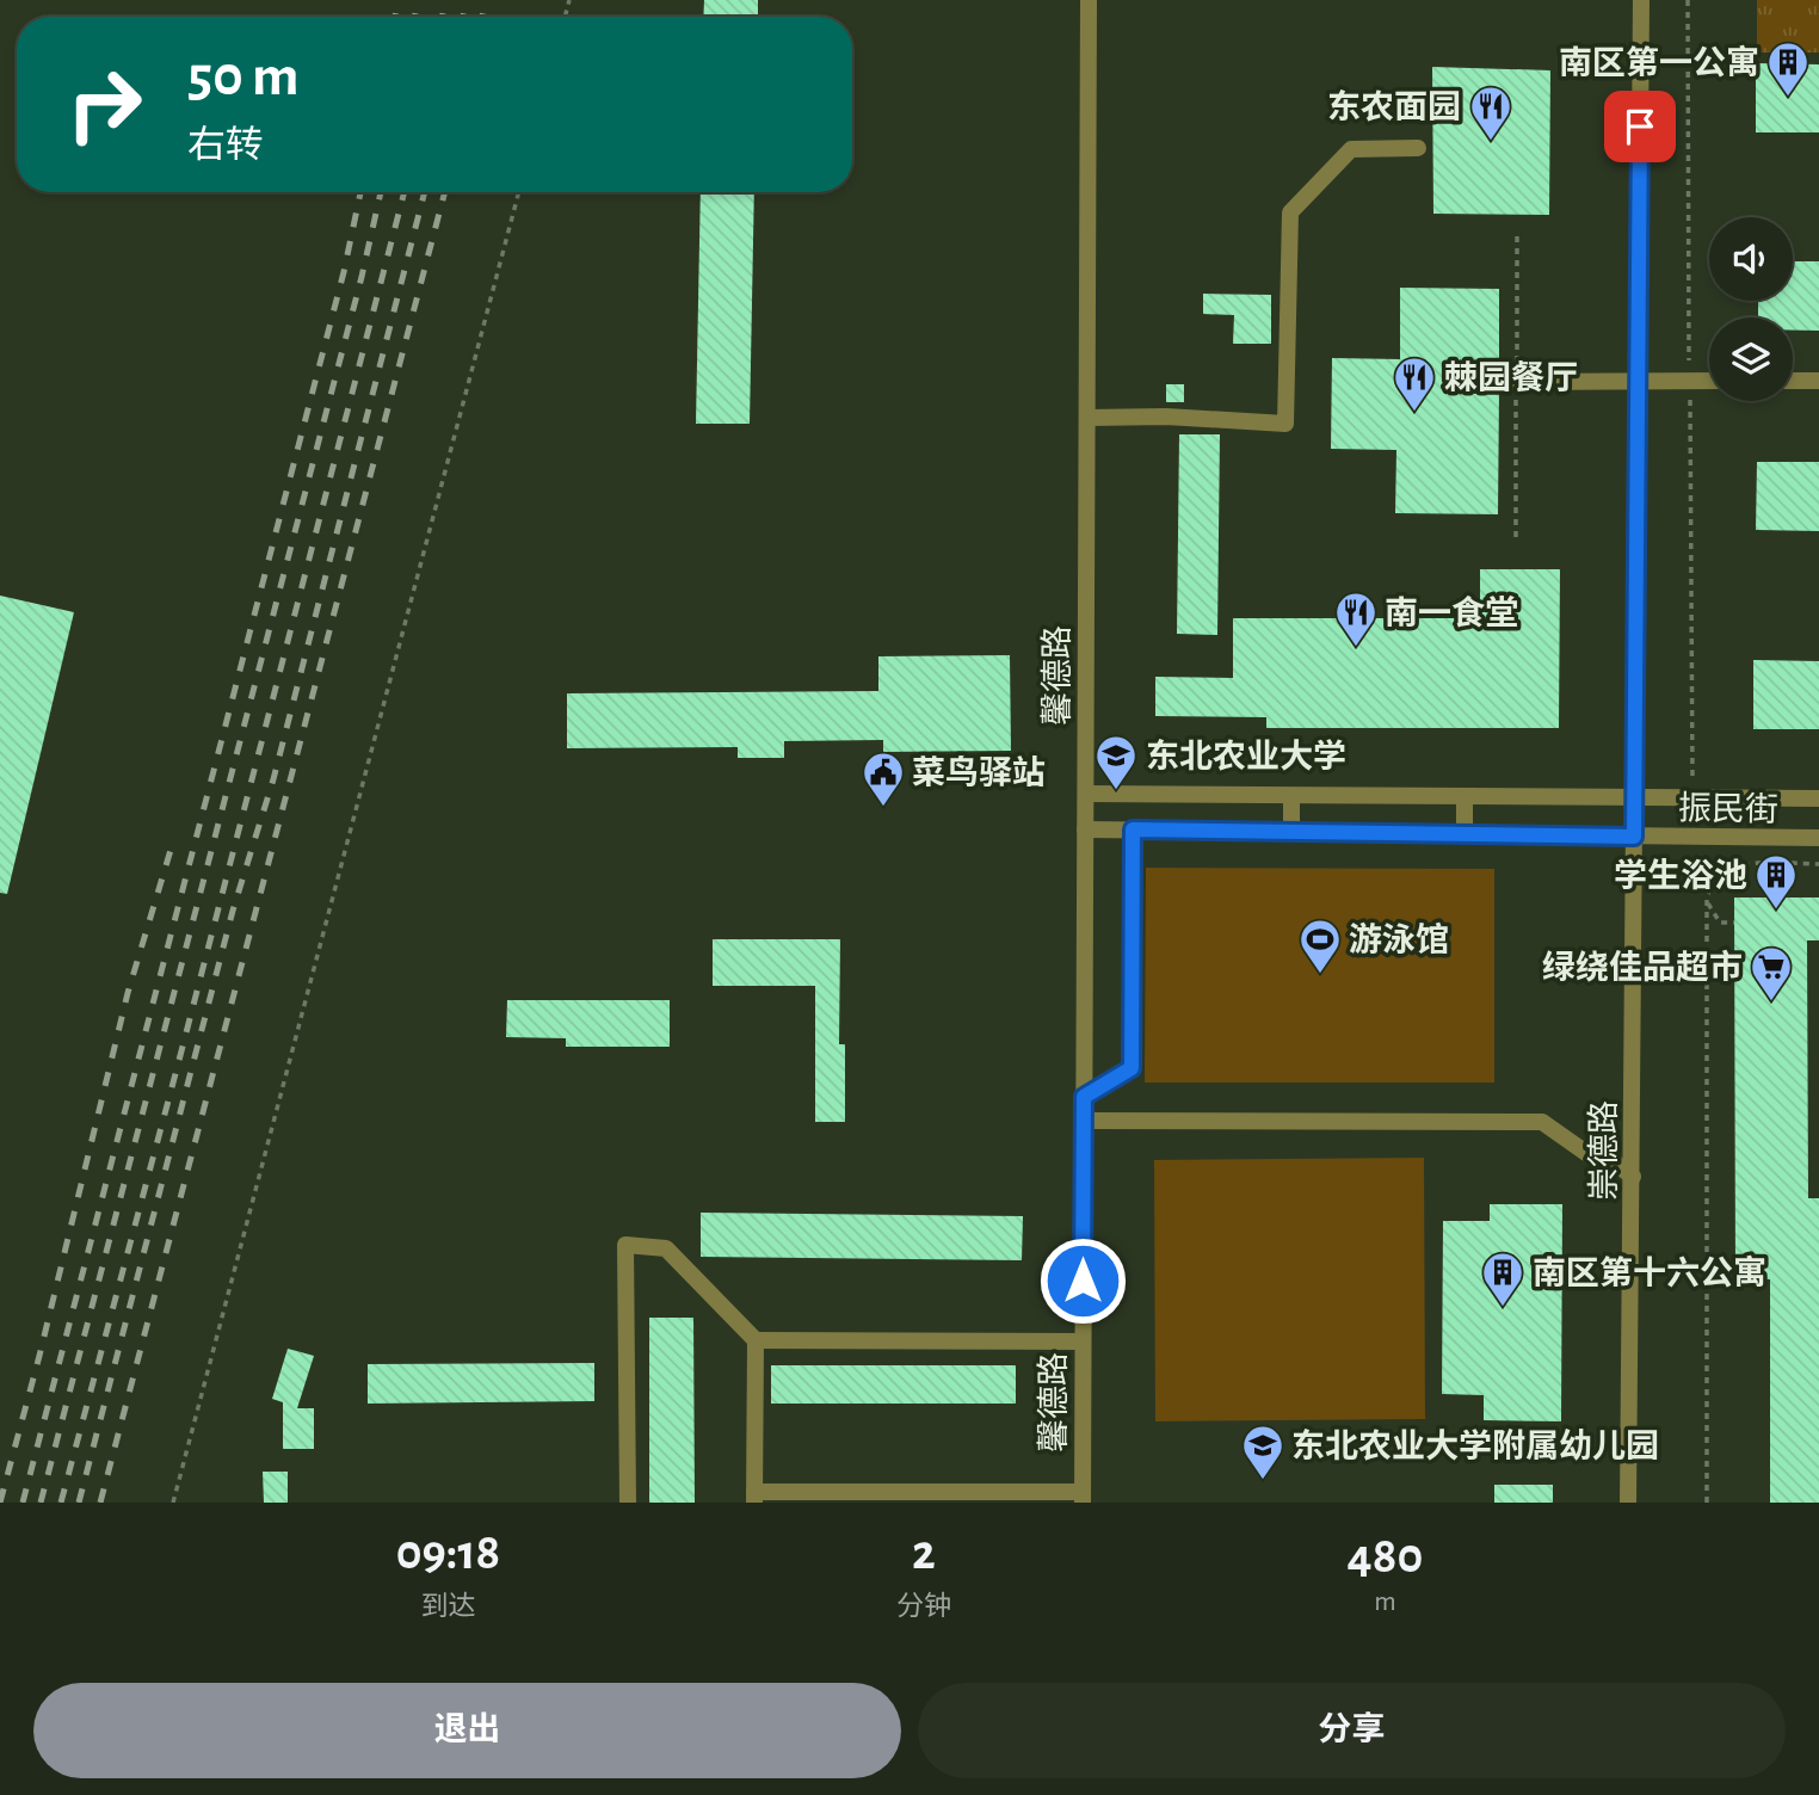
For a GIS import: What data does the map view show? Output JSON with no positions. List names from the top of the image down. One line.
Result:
{"streets":{"street":["馨德路","振民街","崇德路"]},"crossings":[["馨德路","振民街"],["振民街","崇德路"]],"places":{"building":["南区第一公寓","学生浴池","南区第十六公寓"],"restaurant":["东农面园","棘园餐厅","南一食堂"],"school or university":["东北农业大学","东北农业大学附属幼儿园"],"public building":["菜鸟驿站"],"sports":["游泳馆"],"supermarket":["绿绕佳品超市"]},"page":{"turn":["50 m","右转"],"eta":["09:18","到达","2","分钟","480","m"],"buttons":["退出","分享"]}}
